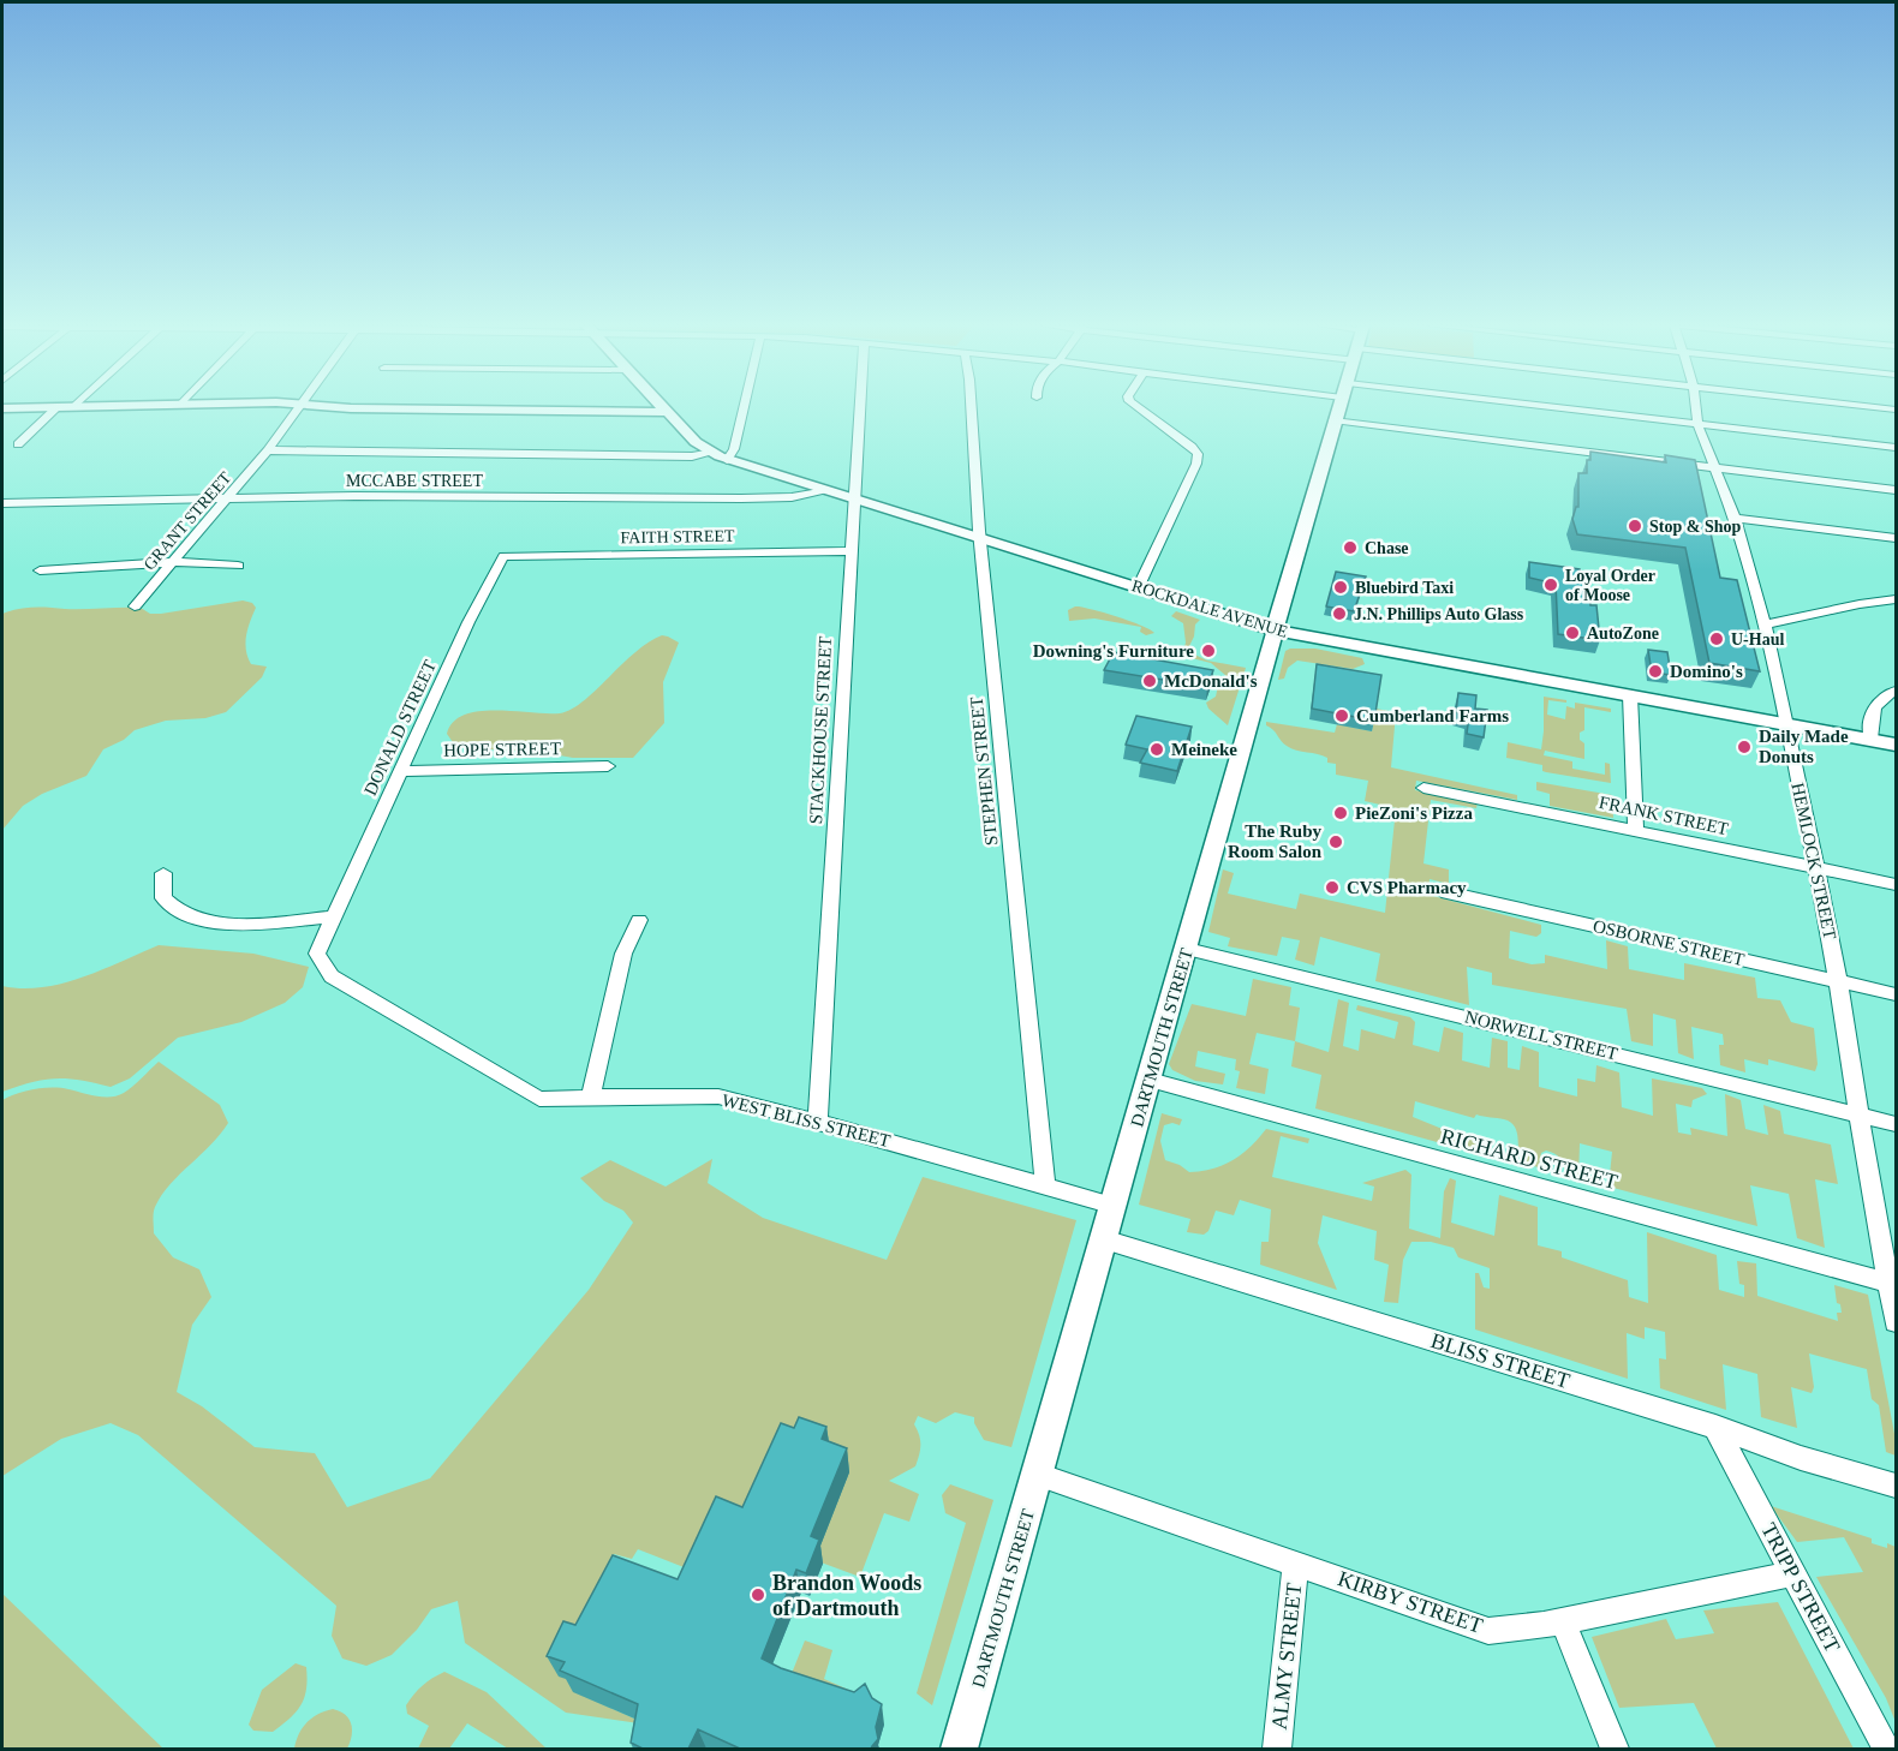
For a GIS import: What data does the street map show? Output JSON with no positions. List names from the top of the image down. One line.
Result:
{"streets":{"main road":["ROCKDALE AVENUE","DARTMOUTH STREET"],"street":["MCCABE STREET","GRANT STREET","FAITH STREET","DONALD STREET","STACKHOUSE STREET","HOPE STREET","STEPHEN STREET","FRANK STREET","HEMLOCK STREET","OSBORNE STREET","NORWELL STREET","WEST BLISS STREET","RICHARD STREET","BLISS STREET","TRIPP STREET","KIRBY STREET","ALMY STREET"]},"crossings":[["MCCABE STREET","GRANT STREET"],["MCCABE STREET","ROCKDALE AVENUE"],["FAITH STREET","DONALD STREET"],["FAITH STREET","STACKHOUSE STREET"],["ROCKDALE AVENUE","STACKHOUSE STREET"],["ROCKDALE AVENUE","STEPHEN STREET"],["ROCKDALE AVENUE","HEMLOCK STREET"],["ROCKDALE AVENUE","DARTMOUTH STREET"],["DONALD STREET","HOPE STREET"],["DONALD STREET","WEST BLISS STREET"],["STACKHOUSE STREET","WEST BLISS STREET"],["STEPHEN STREET","WEST BLISS STREET"],["FRANK STREET","HEMLOCK STREET"],["HEMLOCK STREET","OSBORNE STREET"],["HEMLOCK STREET","NORWELL STREET"],["HEMLOCK STREET","RICHARD STREET"],["NORWELL STREET","DARTMOUTH STREET"],["DARTMOUTH STREET","WEST BLISS STREET"],["DARTMOUTH STREET","RICHARD STREET"],["DARTMOUTH STREET","BLISS STREET"],["DARTMOUTH STREET","KIRBY STREET"],["BLISS STREET","TRIPP STREET"],["TRIPP STREET","KIRBY STREET"],["KIRBY STREET","ALMY STREET"]],"places":["Stop & Shop","Chase","Loyal Order of Moose","Bluebird Taxi","J.N. Phillips Auto Glass","AutoZone","U-Haul","Downing's Furniture","Domino's","McDonald's","Cumberland Farms","Daily Made Donuts","Meineke","PieZoni's Pizza","The Ruby Room Salon","CVS Pharmacy","Brandon Woods of Dartmouth"]}
